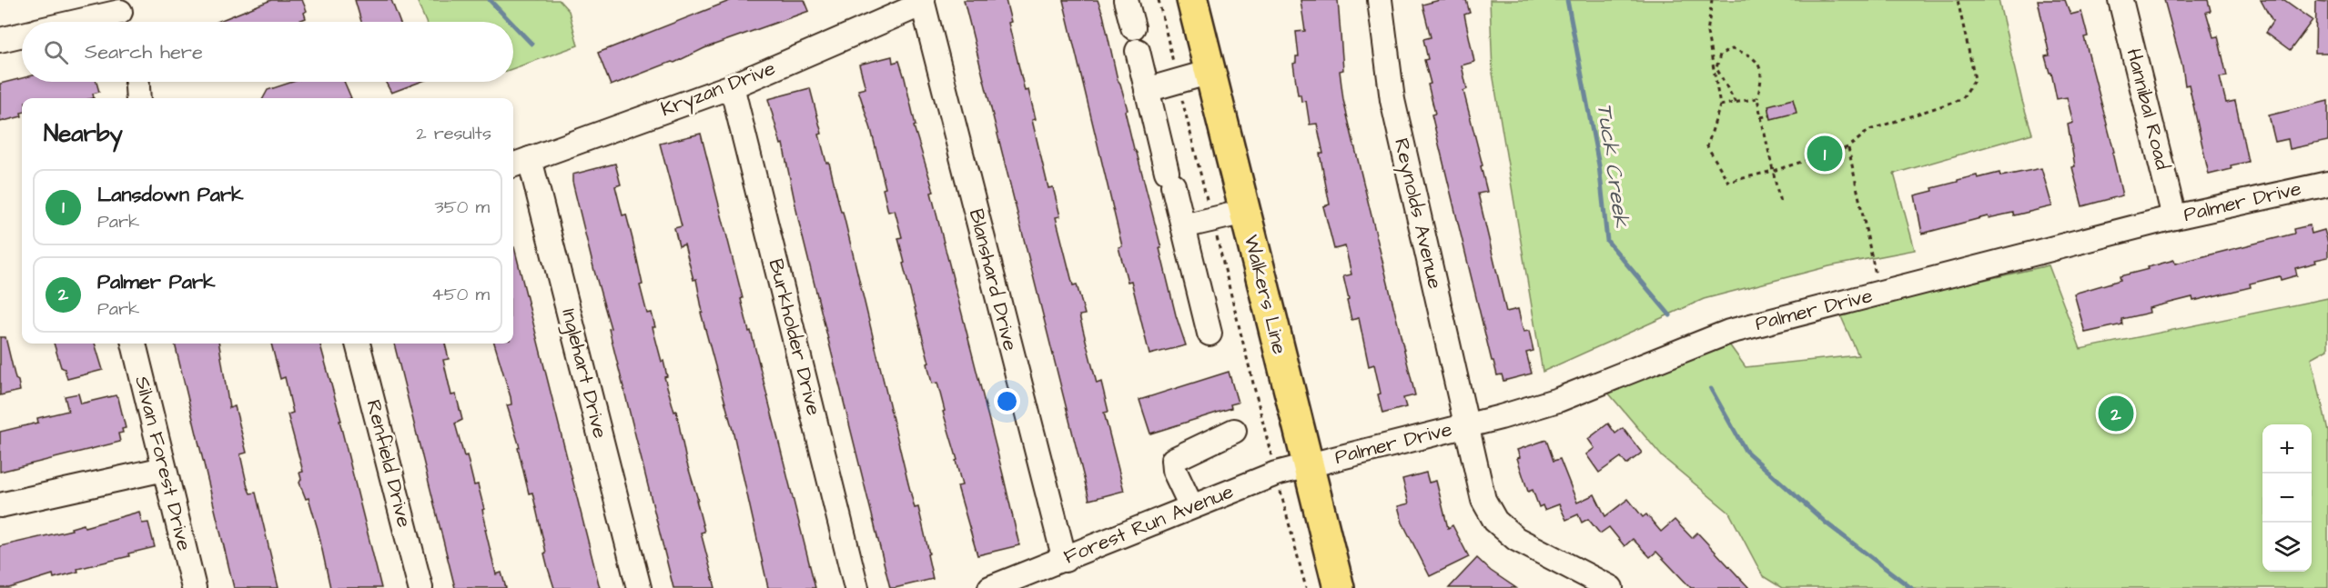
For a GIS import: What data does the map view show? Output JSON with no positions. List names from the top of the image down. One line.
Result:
{"streets":{"main road":["Walkers Line"],"street":["Kryzan Drive","Hannibal Road","Palmer Drive","Reynolds Avenue","Blanshard Drive","Burkholder Drive","Inglehart Drive","Silvan Forest Drive","Renfield Drive","Forest Run Avenue"]},"crossings":[["Kryzan Drive","Blanshard Drive"],["Kryzan Drive","Burkholder Drive"],["Kryzan Drive","Inglehart Drive"],["Hannibal Road","Palmer Drive"],["Palmer Drive","Reynolds Avenue"],["Palmer Drive","Walkers Line"],["Palmer Drive","Forest Run Avenue"],["Blanshard Drive","Forest Run Avenue"],["Walkers Line","Forest Run Avenue"]],"water":["Tuck Creek"],"page":{"search":"Search here","heading":["Nearby","2 results"],"pins":["1","2"],"list":[{"mark":"1","name":"Lansdown Park","note":"Park","value":"350 m"},{"mark":"2","name":"Palmer Park","note":"Park","value":"450 m"}],"map_buttons":["+","−"]}}
